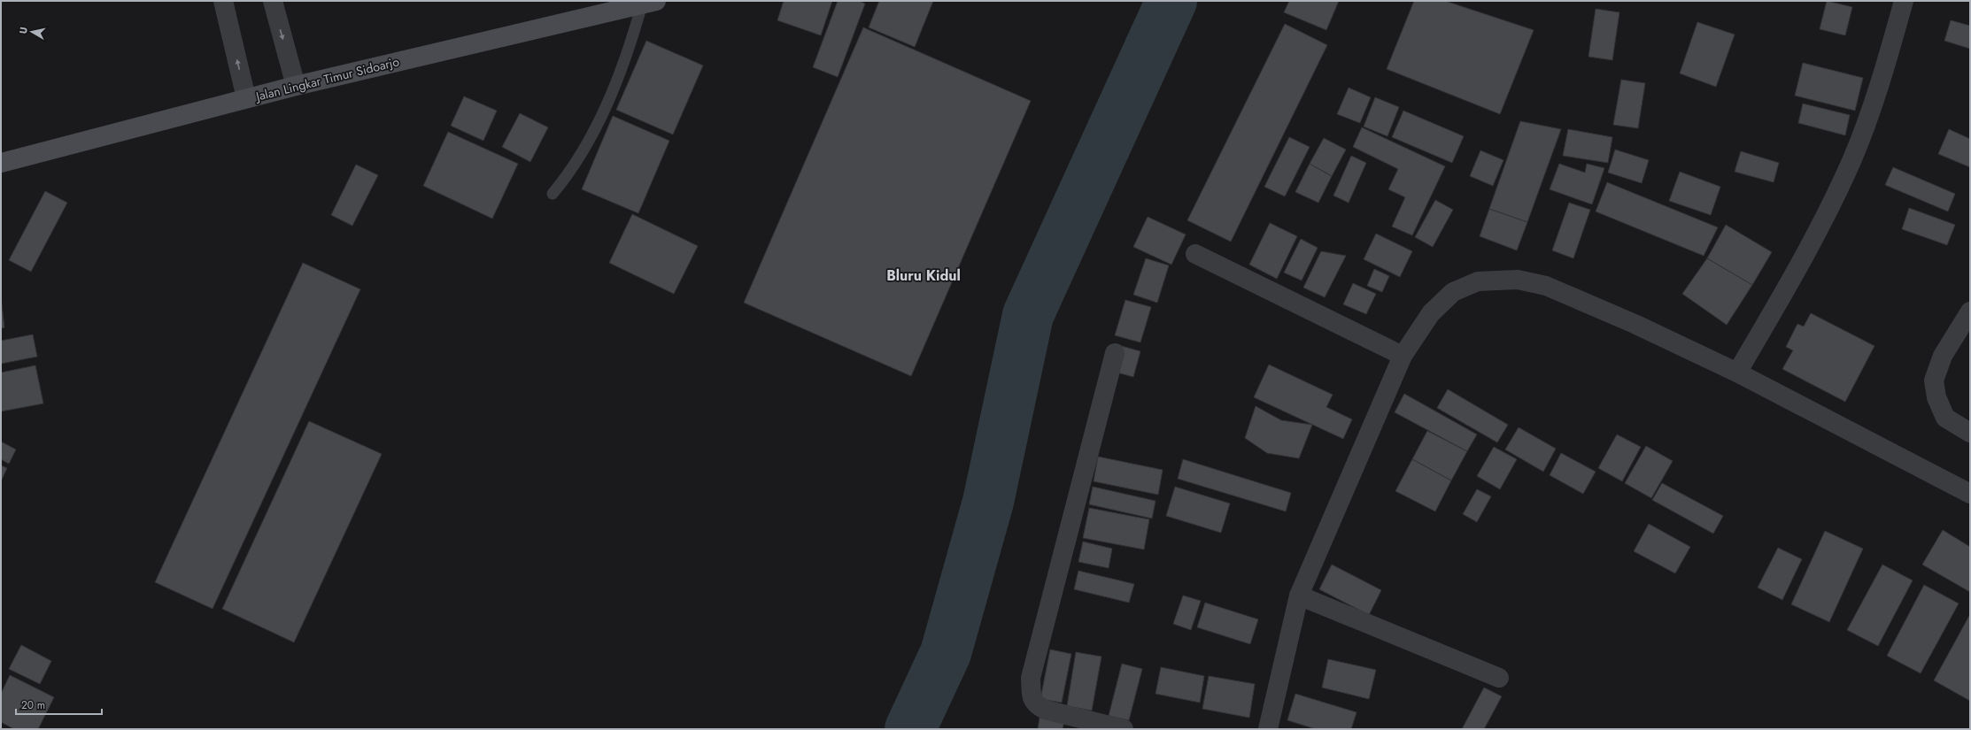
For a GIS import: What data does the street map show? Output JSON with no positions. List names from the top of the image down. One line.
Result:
{"streets":{"main road":["Jalan Lingkar Timur Sidoarjo"]},"districts":["Bluru Kidul"],"scale_bar":"20 m","north":"left"}
